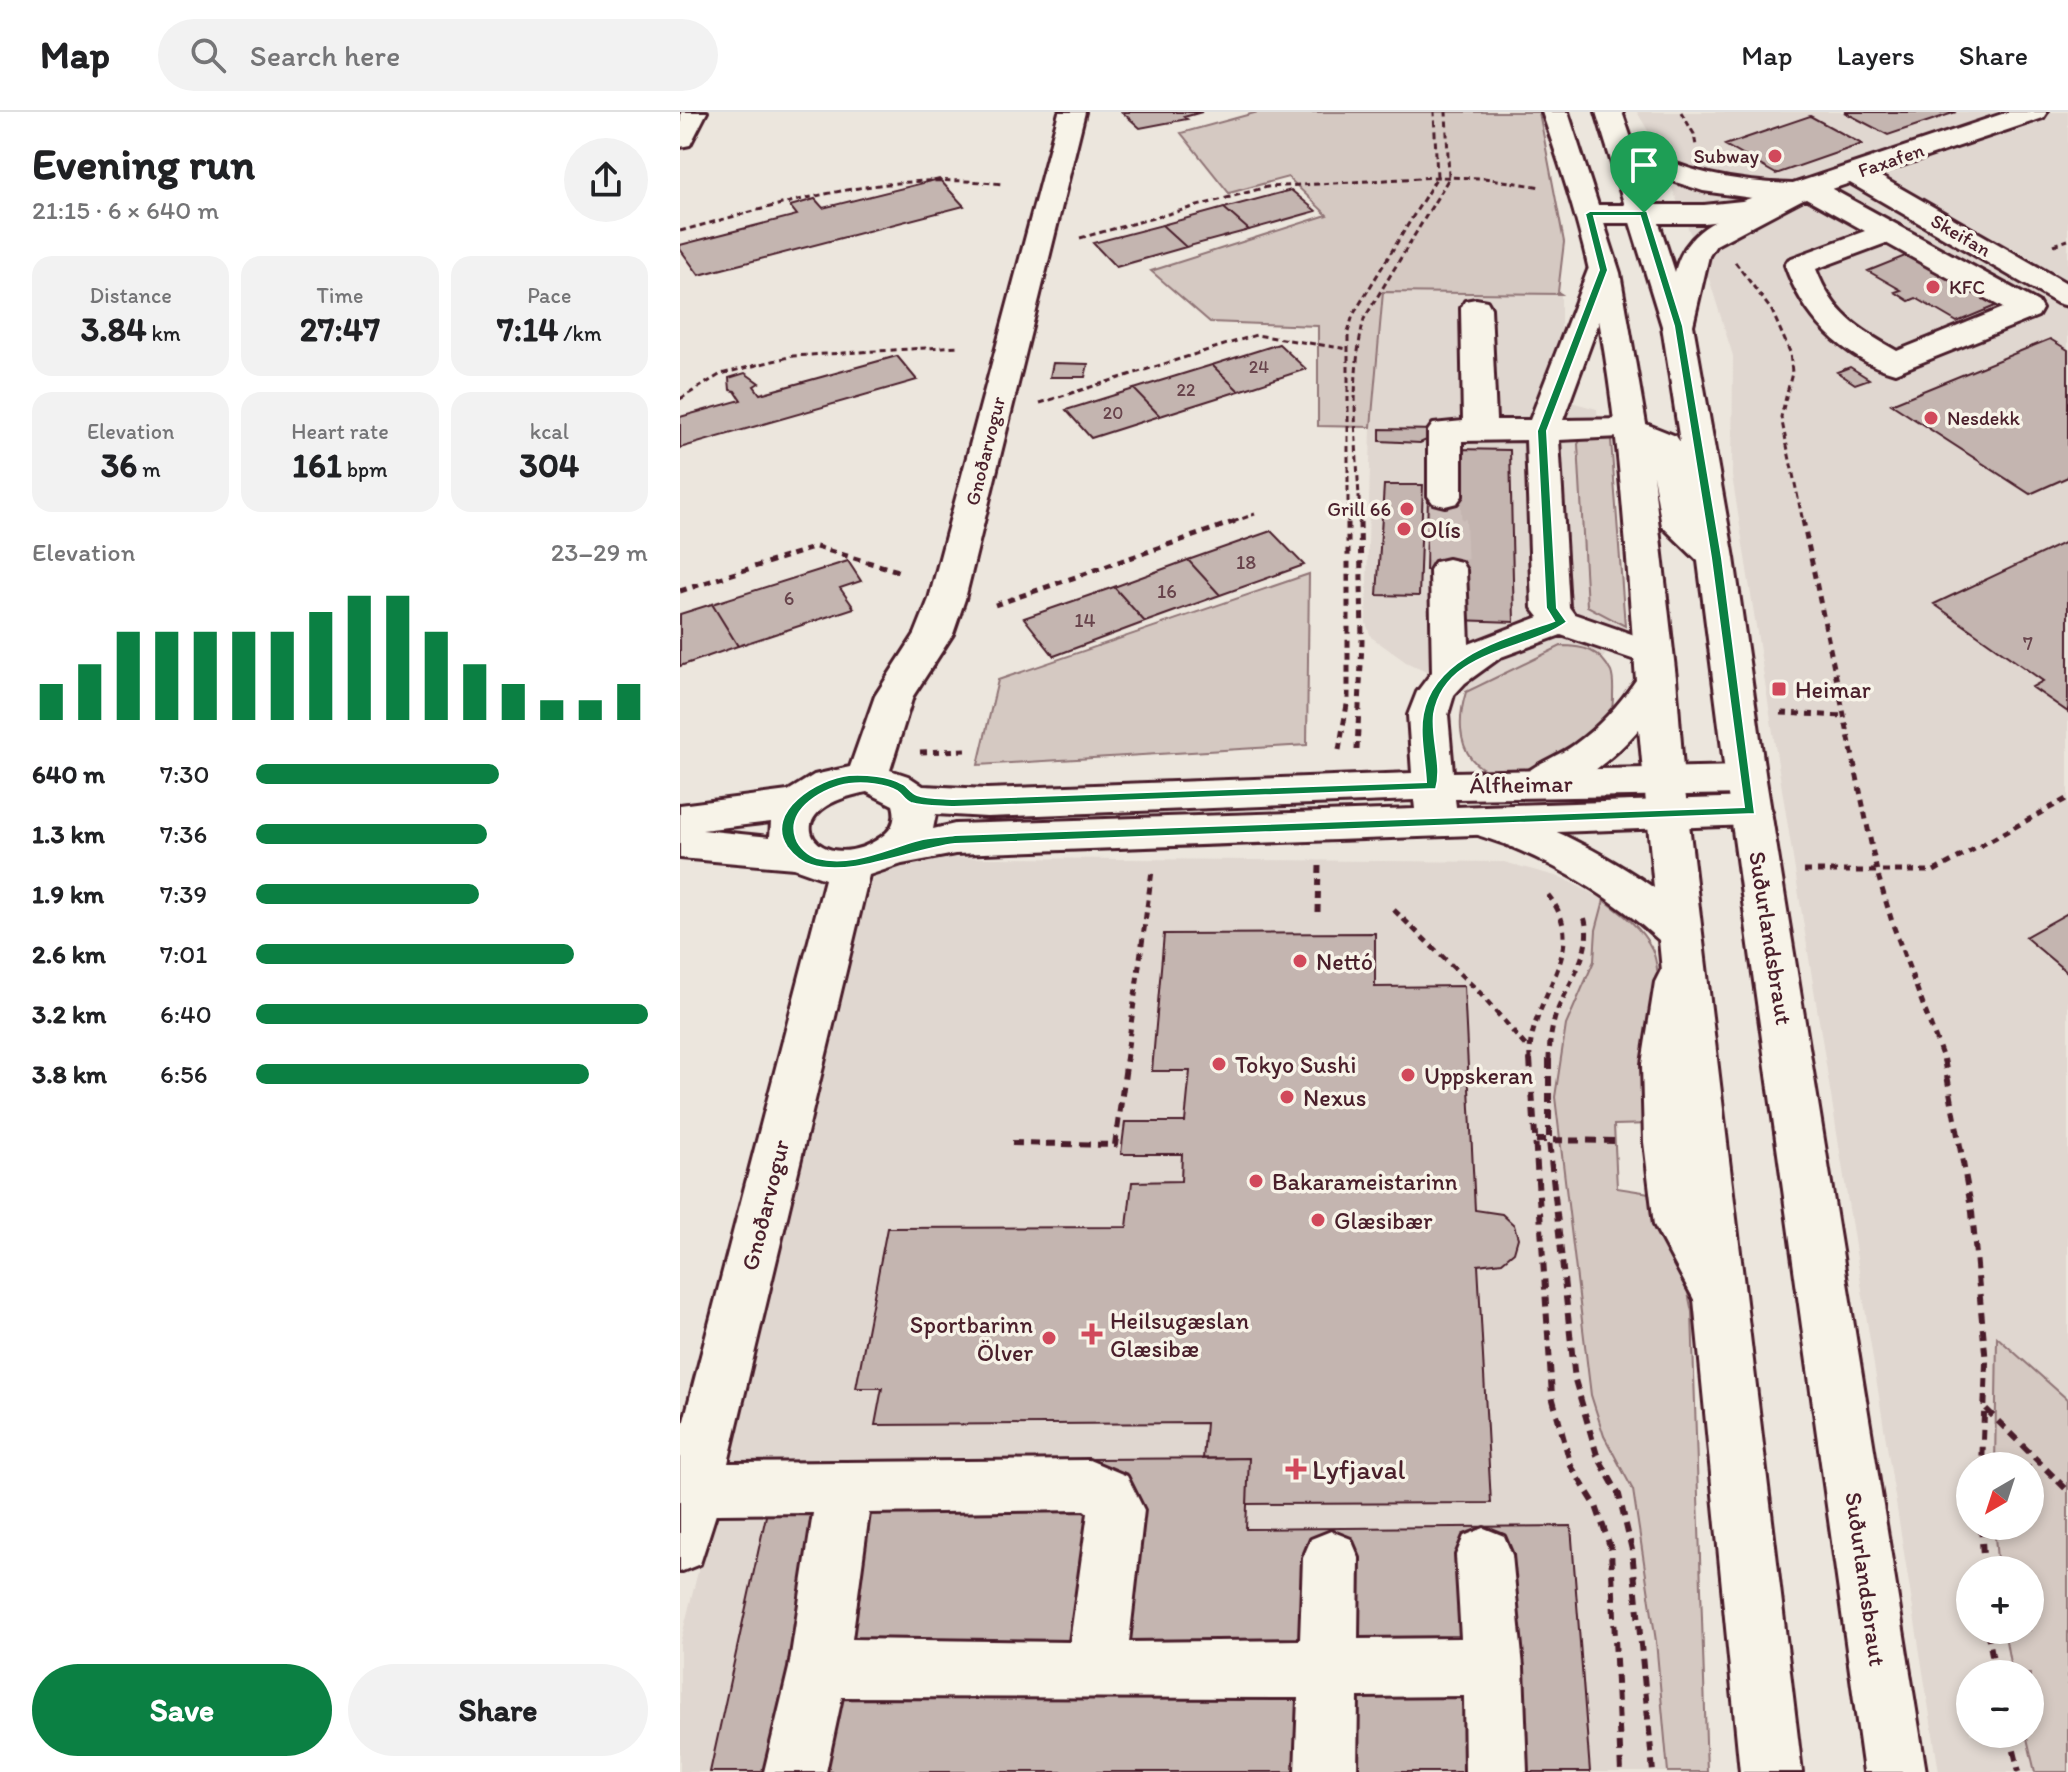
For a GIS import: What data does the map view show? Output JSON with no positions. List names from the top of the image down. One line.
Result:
{"streets":{"main road":["Faxafen","Skeifan","Gnoðarvogur","Álfheimar","Suðurlandsbraut"]},"crossings":[["Faxafen","Skeifan"],["Faxafen","Suðurlandsbraut"],["Gnoðarvogur","Álfheimar"],["Álfheimar","Suðurlandsbraut"]],"places":{"other":["Subway","KFC","Nesdekk","Grill 66","Olís","Nettó","Tokyo Sushi","Uppskeran","Nexus","Bakarameistarinn","Glæsibær","Sportbarinn Ölver"],"transit":["Heimar"],"health":["Heilsugæslan Glæsibæ","Lyfjaval"]},"house_numbers":["24","22","20","18","16","6","14","7"],"north":"bottom left","page":{"header":"Map","search":"Search here","nav":["Map","Layers","Share"],"heading":["Evening run","21:15 · 6 × 640 m"],"stats":[["Distance","3.84 km"],["Time","27:47"],["Pace","7:14 /km"],["Elevation","36 m"],["Heart rate","161 bpm"],["kcal","304"]],"chart":["Elevation","23–29 m"],"list":[{"name":"640 m","note":"7:30"},{"name":"1.3 km","note":"7:36"},{"name":"1.9 km","note":"7:39"},{"name":"2.6 km","note":"7:01"},{"name":"3.2 km","note":"6:40"},{"name":"3.8 km","note":"6:56"}],"map_buttons":["+","−"],"buttons":["Save","Share"]}}
